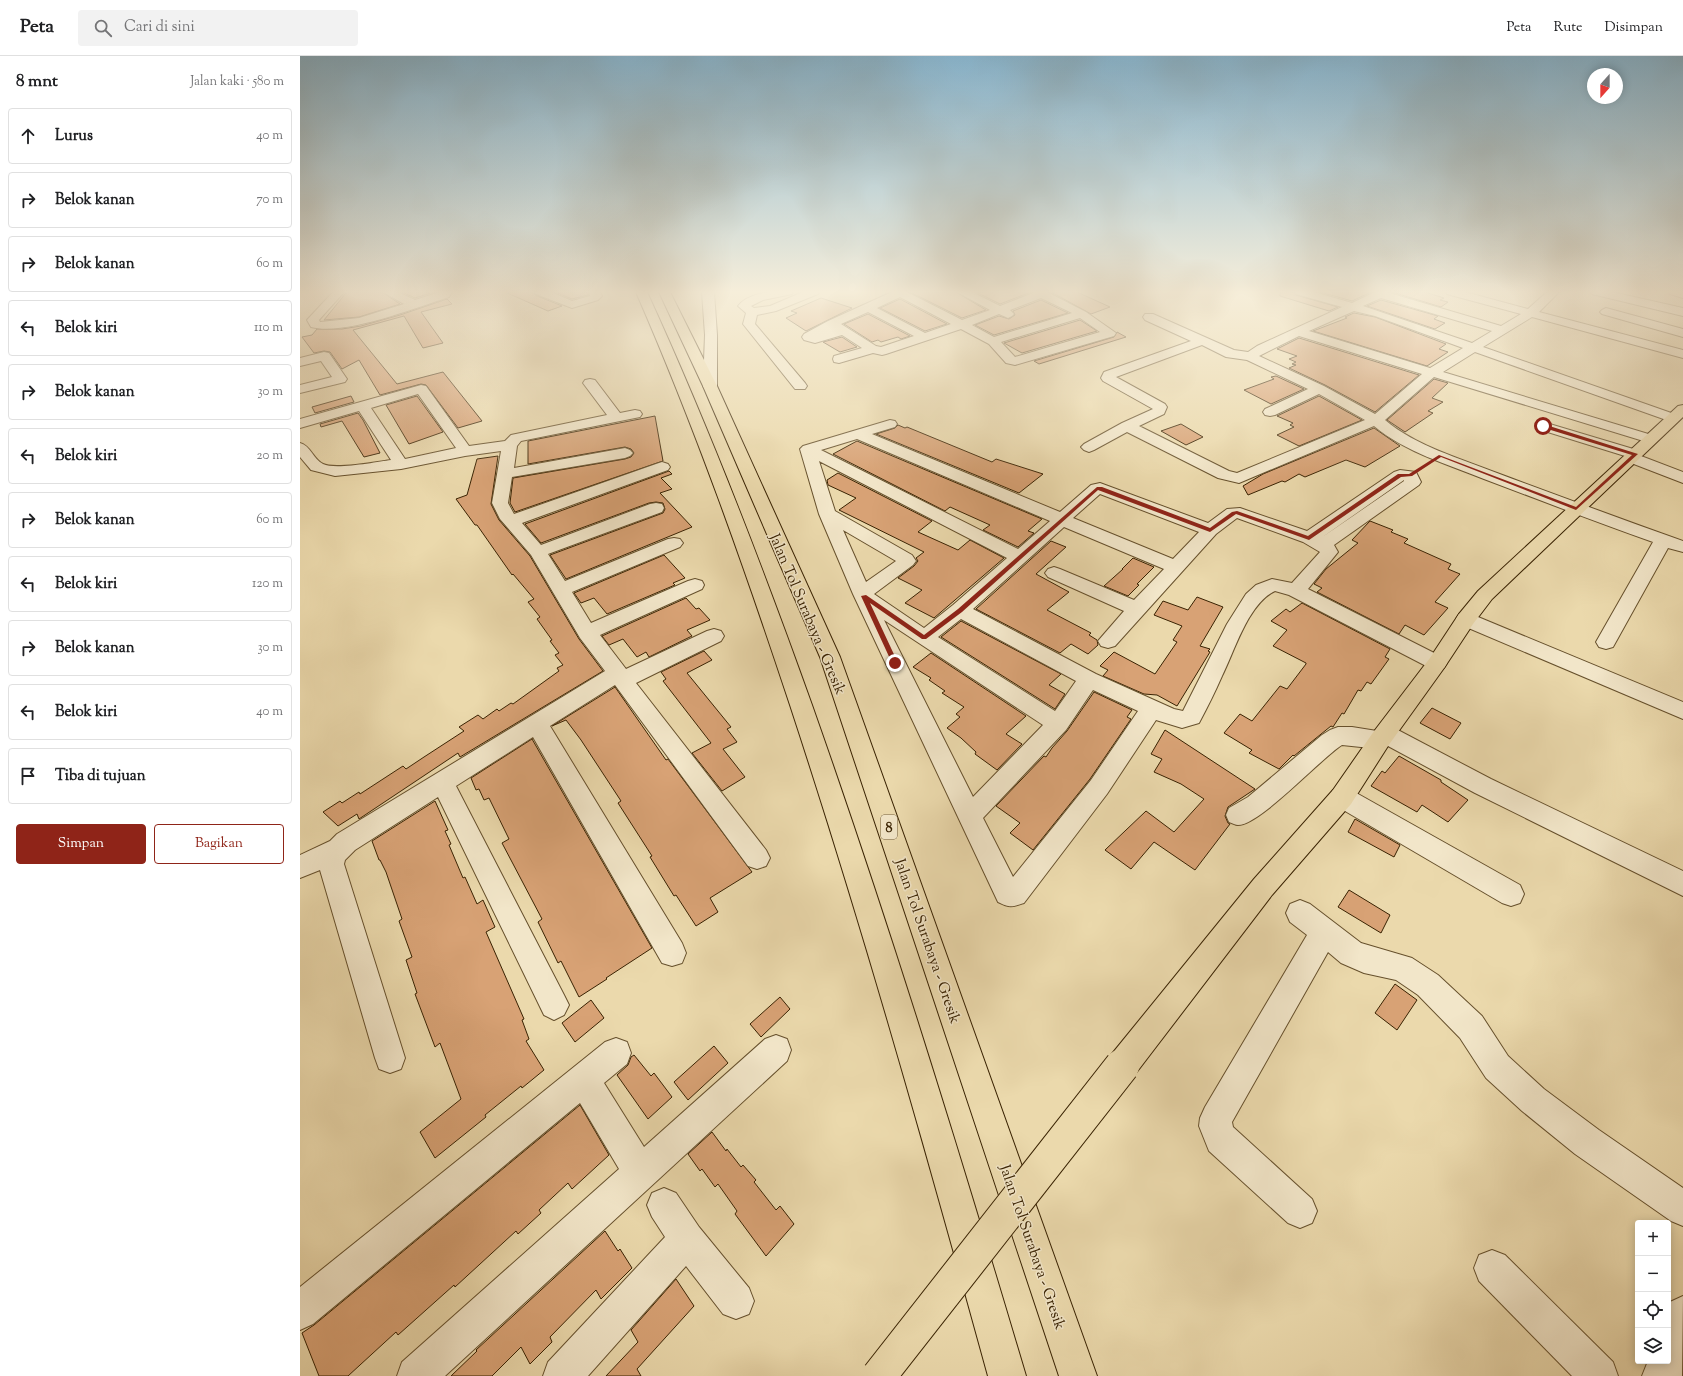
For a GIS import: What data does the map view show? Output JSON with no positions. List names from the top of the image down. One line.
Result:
{"streets":{"main road":["Jalan Tol Surabaya - Gresik","8"]},"north":"bottom","page":{"header":"Peta","search":"Cari di sini","nav":["Peta","Rute","Disimpan"],"heading":["8 mnt","Jalan kaki · 580 m"],"list":[["Lurus","40 m"],["Belok kanan","70 m"],["Belok kanan","60 m"],["Belok kiri","110 m"],["Belok kanan","30 m"],["Belok kiri","20 m"],["Belok kanan","60 m"],["Belok kiri","120 m"],["Belok kanan","30 m"],["Belok kiri","40 m"],"Tiba di tujuan"],"buttons":["Simpan","Bagikan"],"map_buttons":["+","−"]}}
